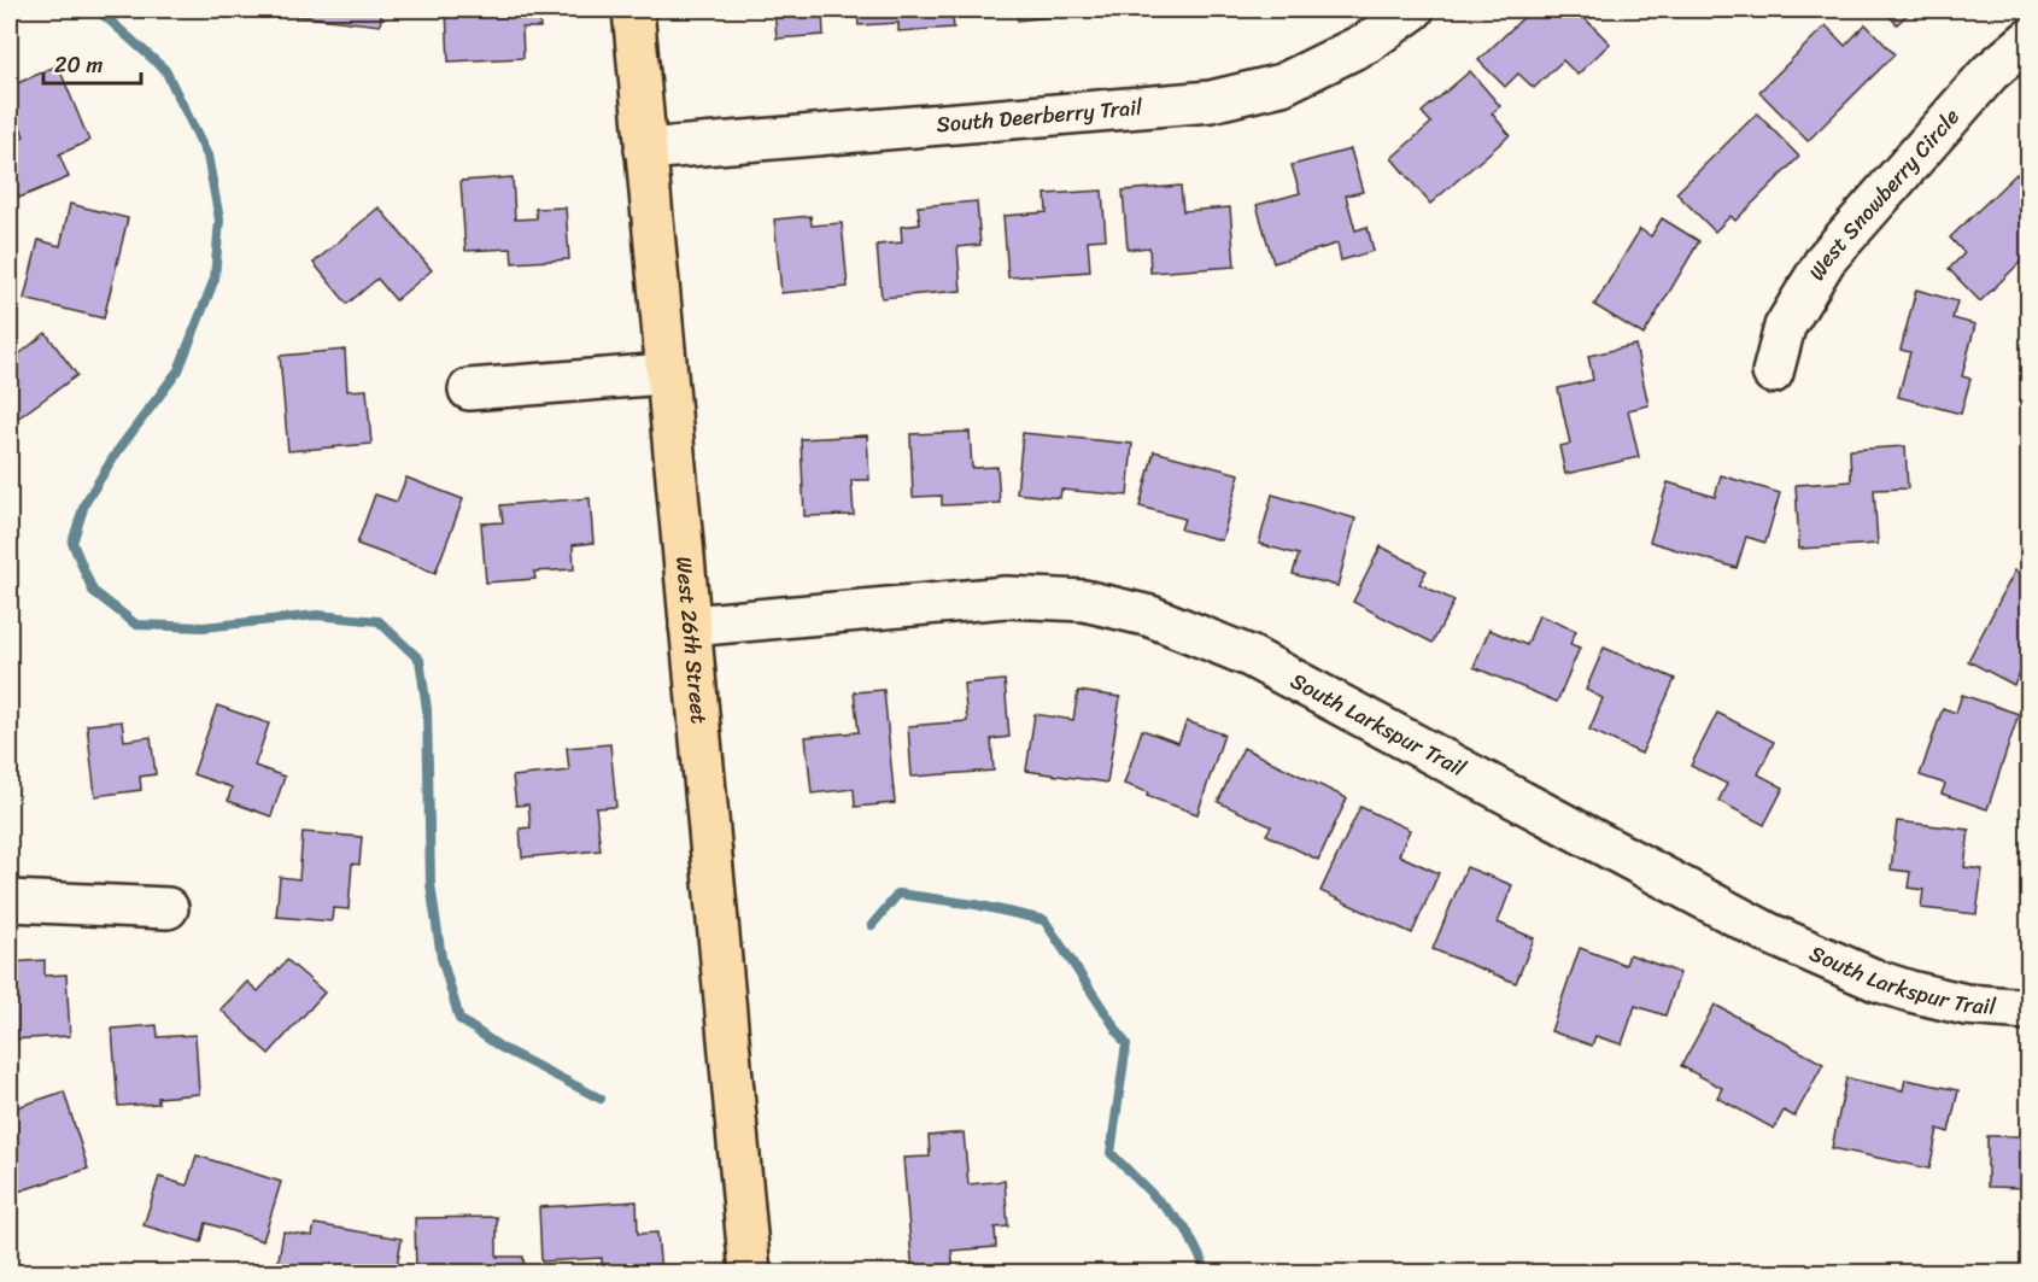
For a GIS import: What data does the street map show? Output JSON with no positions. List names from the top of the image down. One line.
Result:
{"streets":{"main road":["West 26th Street"],"street":["South Deerberry Trail","West Snowberry Circle","South Larkspur Trail"]},"crossings":[["South Deerberry Trail","West 26th Street"],["West 26th Street","South Larkspur Trail"]],"scale_bar":"20 m"}
